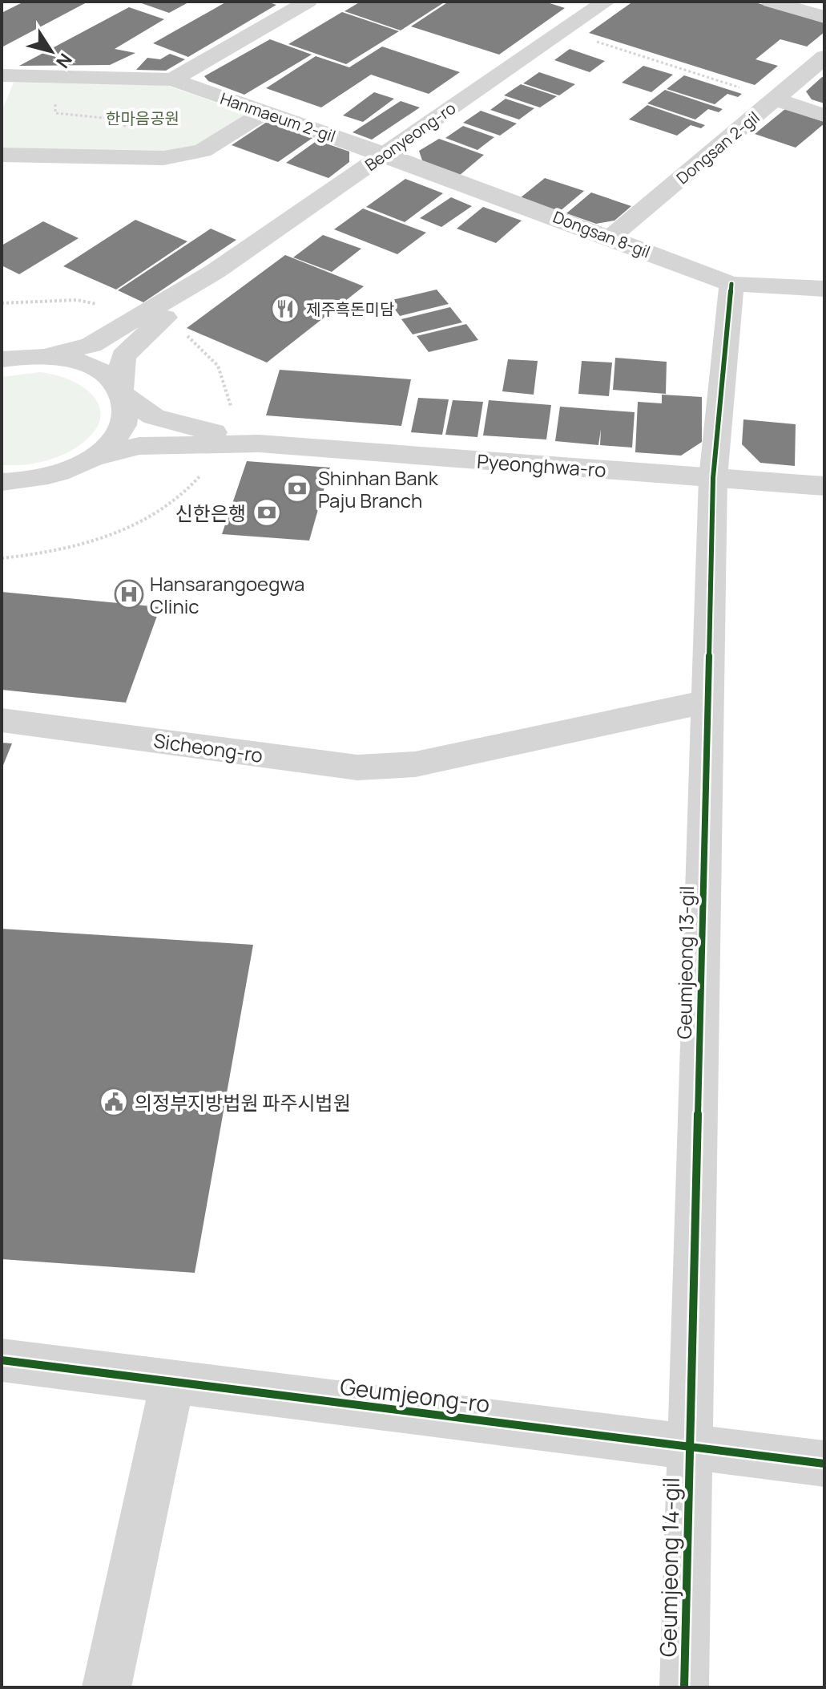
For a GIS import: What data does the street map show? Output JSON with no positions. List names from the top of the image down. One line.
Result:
{"streets":{"street":["Hanmaeum 2-gil","Beonyeong-ro","Dongsan 2-gil","Dongsan 8-gil","Pyeonghwa-ro","Sicheong-ro","Geumjeong 13-gil","Geumjeong-ro","Geumjeong 14-gil"]},"crossings":[["Hanmaeum 2-gil","Beonyeong-ro"],["Hanmaeum 2-gil","Dongsan 8-gil"],["Beonyeong-ro","Dongsan 8-gil"],["Dongsan 2-gil","Dongsan 8-gil"],["Dongsan 8-gil","Geumjeong 13-gil"],["Pyeonghwa-ro","Geumjeong 13-gil"],["Sicheong-ro","Geumjeong 13-gil"],["Geumjeong 13-gil","Geumjeong-ro"],["Geumjeong 13-gil","Geumjeong 14-gil"],["Geumjeong-ro","Geumjeong 14-gil"]],"parks":["한마음공원"],"places":{"restaurant":["제주흑돈미담"],"bank":["Shinhan Bank Paju Branch","신한은행"],"hospital":["Hansarangoegwa Clinic"],"public building":["의정부지방법원 파주시법원"]},"north":"bottom right"}
